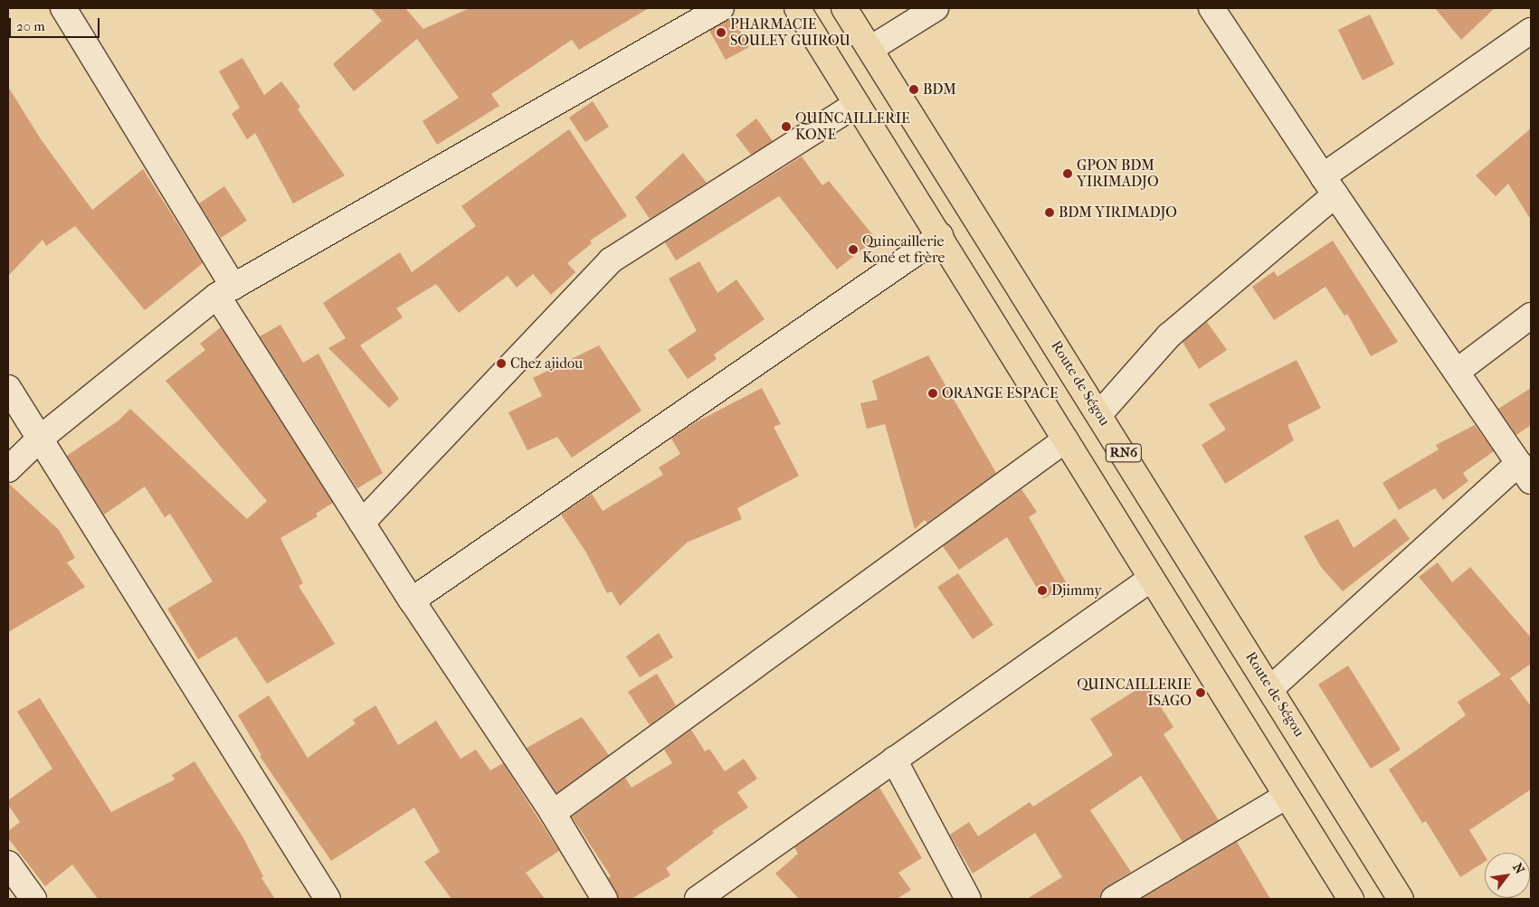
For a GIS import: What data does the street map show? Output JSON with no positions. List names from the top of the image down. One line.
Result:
{"streets":{"highway":["Route de Ségou","RN6"]},"places":["PHARMACIE SOULEY GUIROU","BDM","QUINCAILLERIE KONE","GPON BDM YIRIMADJO","BDM YIRIMADJO","Quincaillerie Koné et frère","Chez ajidou","ORANGE ESPACE","Djimmy","QUINCAILLERIE ISAGO"],"scale_bar":"20 m","north":"top right"}
